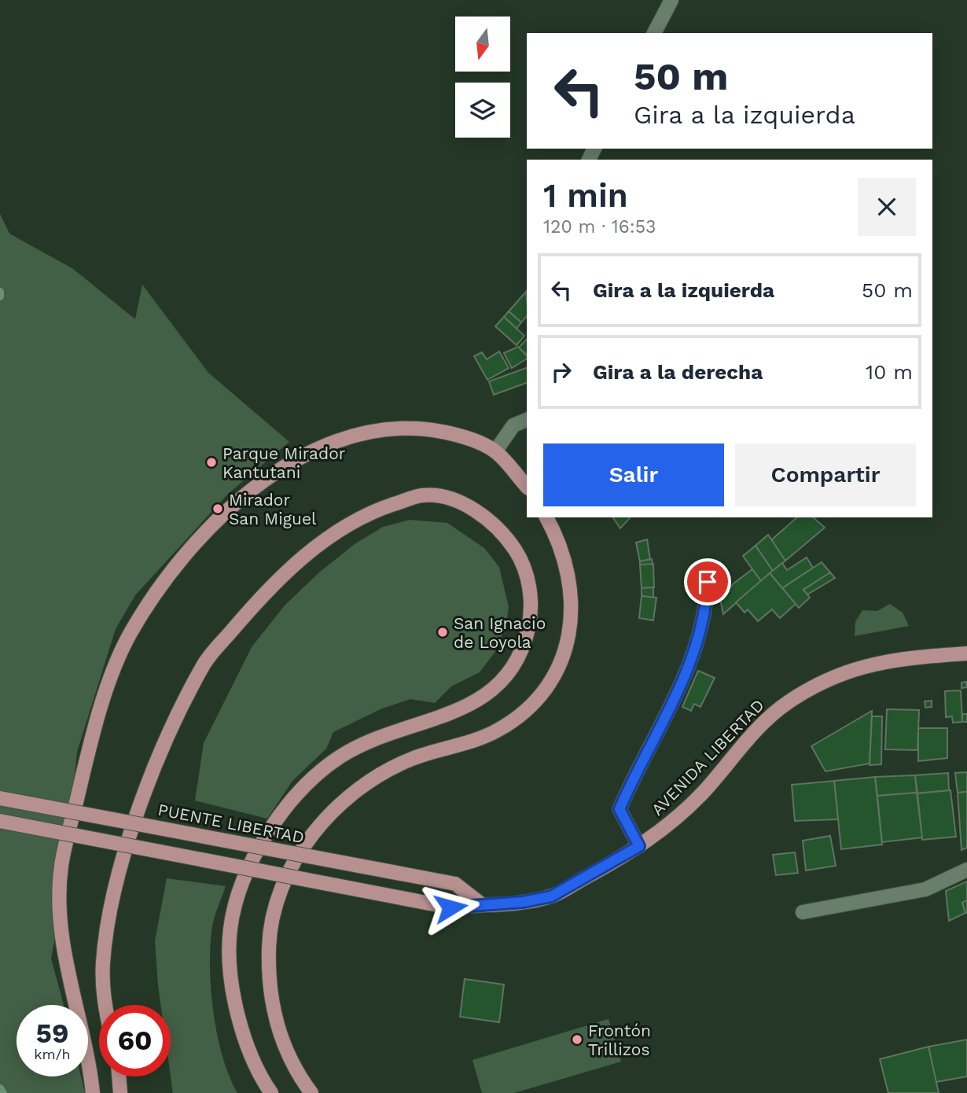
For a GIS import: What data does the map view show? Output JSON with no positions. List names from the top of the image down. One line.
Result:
{"streets":{"main road":["AVENIDA LIBERTAD","PUENTE LIBERTAD"]},"crossings":[["AVENIDA LIBERTAD","PUENTE LIBERTAD"]],"places":["Parque Mirador Kantutani","Mirador San Miguel","San Ignacio de Loyola","Frontón Trillizos"],"north":"bottom","page":{"turn":["50 m","Gira a la izquierda"],"heading":["1 min","120 m · 16:53"],"list":[{"name":"Gira a la izquierda","value":"50 m"},{"name":"Gira a la derecha","value":"10 m"}],"buttons":["Salir","Compartir"],"speed":"59 km/h","limit":"60"}}
